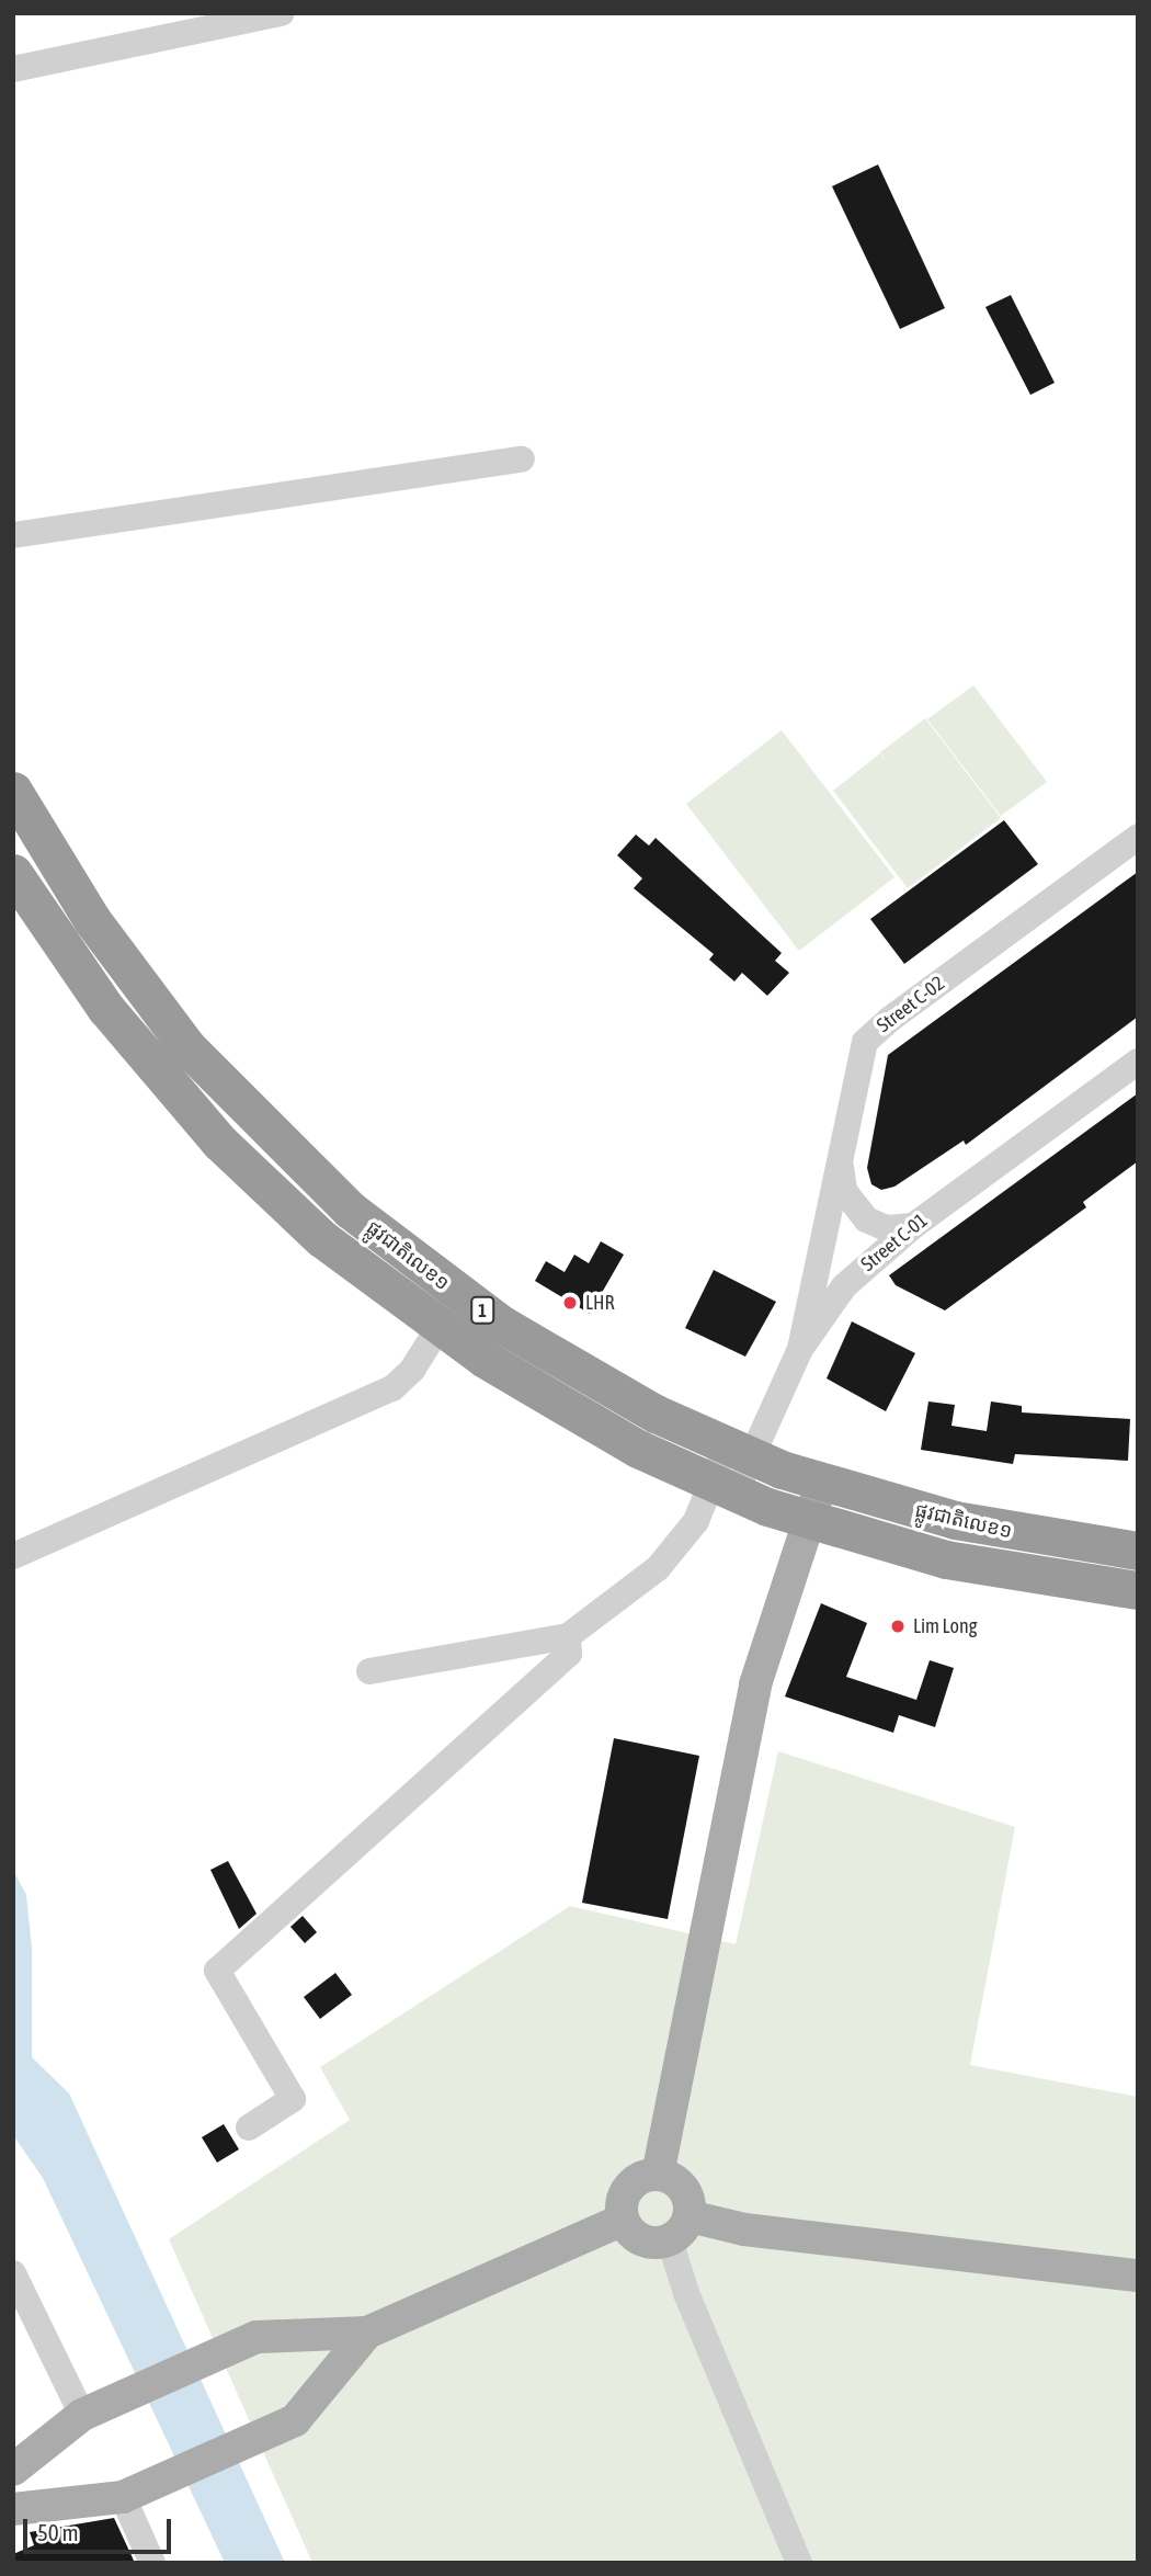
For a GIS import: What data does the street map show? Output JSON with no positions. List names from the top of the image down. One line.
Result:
{"streets":{"highway":["ផ្លូវជាតិលេខ១","1"],"street":["Street C-02","Street C-01"]},"crossings":[["Street C-02","Street C-01"],["Street C-01","ផ្លូវជាតិលេខ១"]],"places":["LHR","Lim Long"],"scale_bar":"50 m"}
